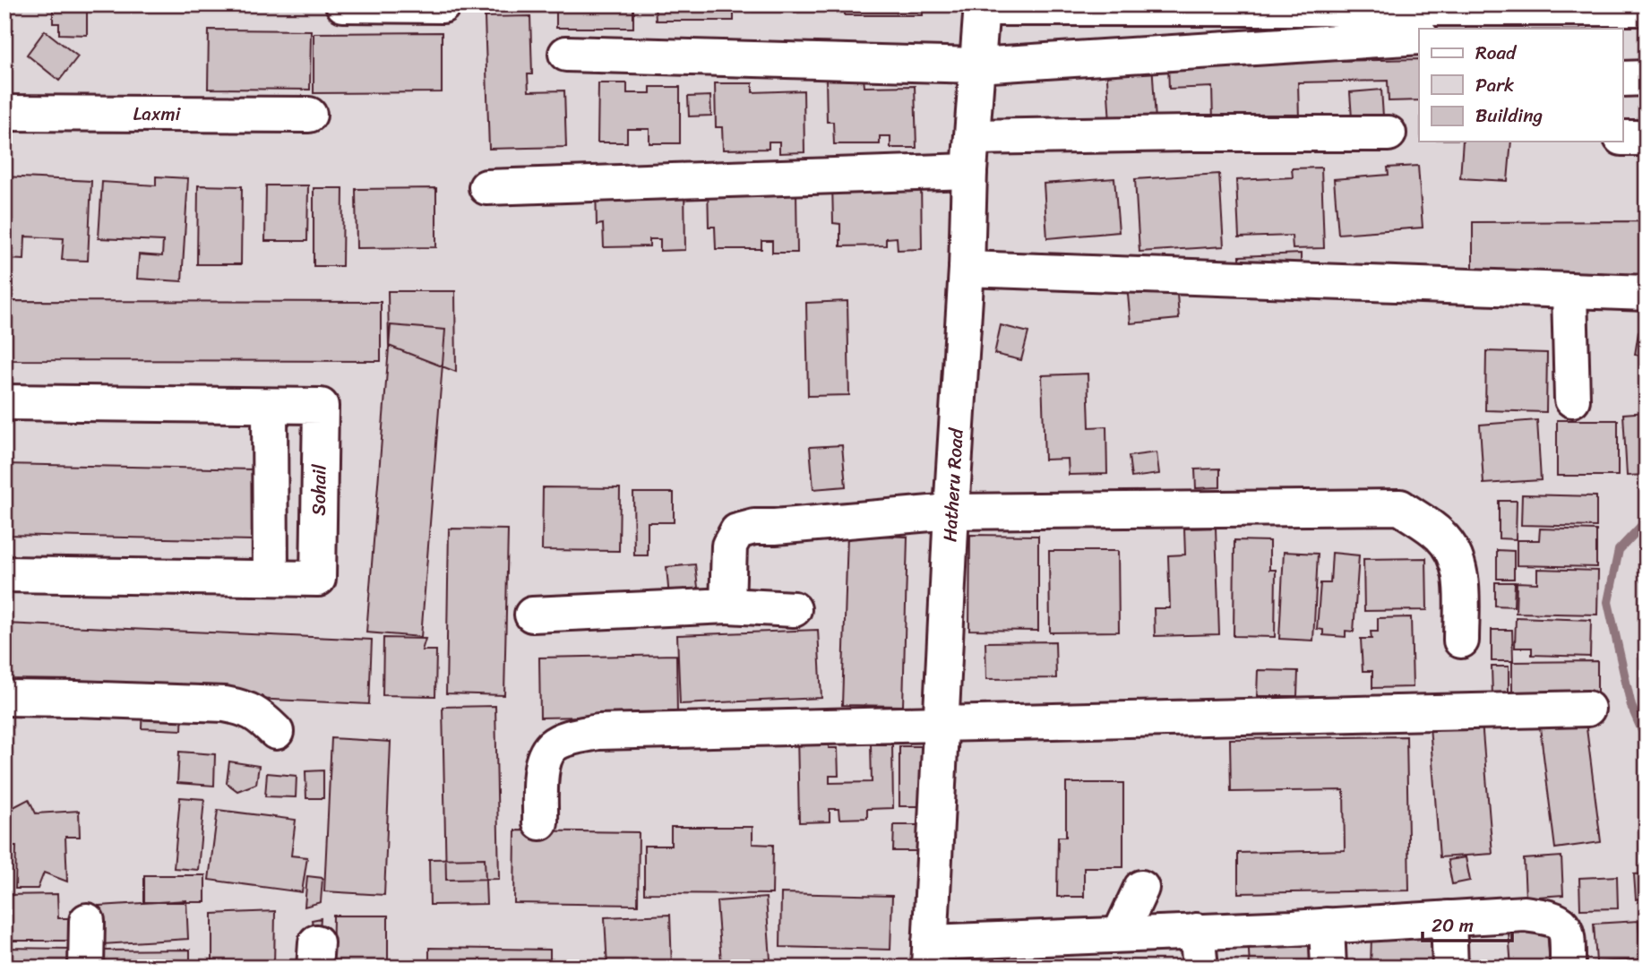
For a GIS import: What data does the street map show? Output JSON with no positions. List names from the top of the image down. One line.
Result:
{"streets":{"street":["Laxmi","Hatheru Road","Sohail"]},"legend":["Road","Park","Building"],"scale_bar":"20 m"}
